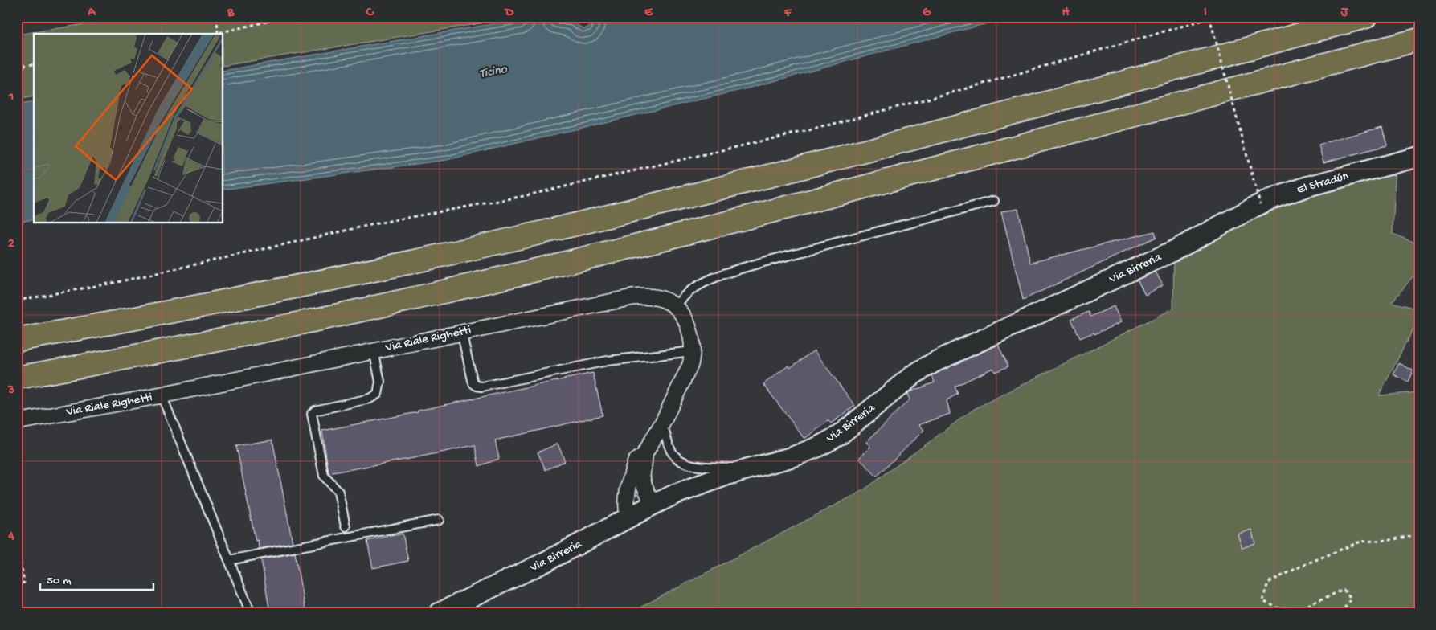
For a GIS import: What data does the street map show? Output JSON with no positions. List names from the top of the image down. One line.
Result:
{"streets":{"street":["El Stradún","Via Birreria","Via Riale Righetti"]},"crossings":[["El Stradún","Via Birreria"],["Via Birreria","Via Riale Righetti"]],"water":["Ticino"],"scale_bar":"50 m","grid":{"columns":["A","B","C","D","E","F","G","H","I","J"],"rows":["1","2","3","4"]}}
